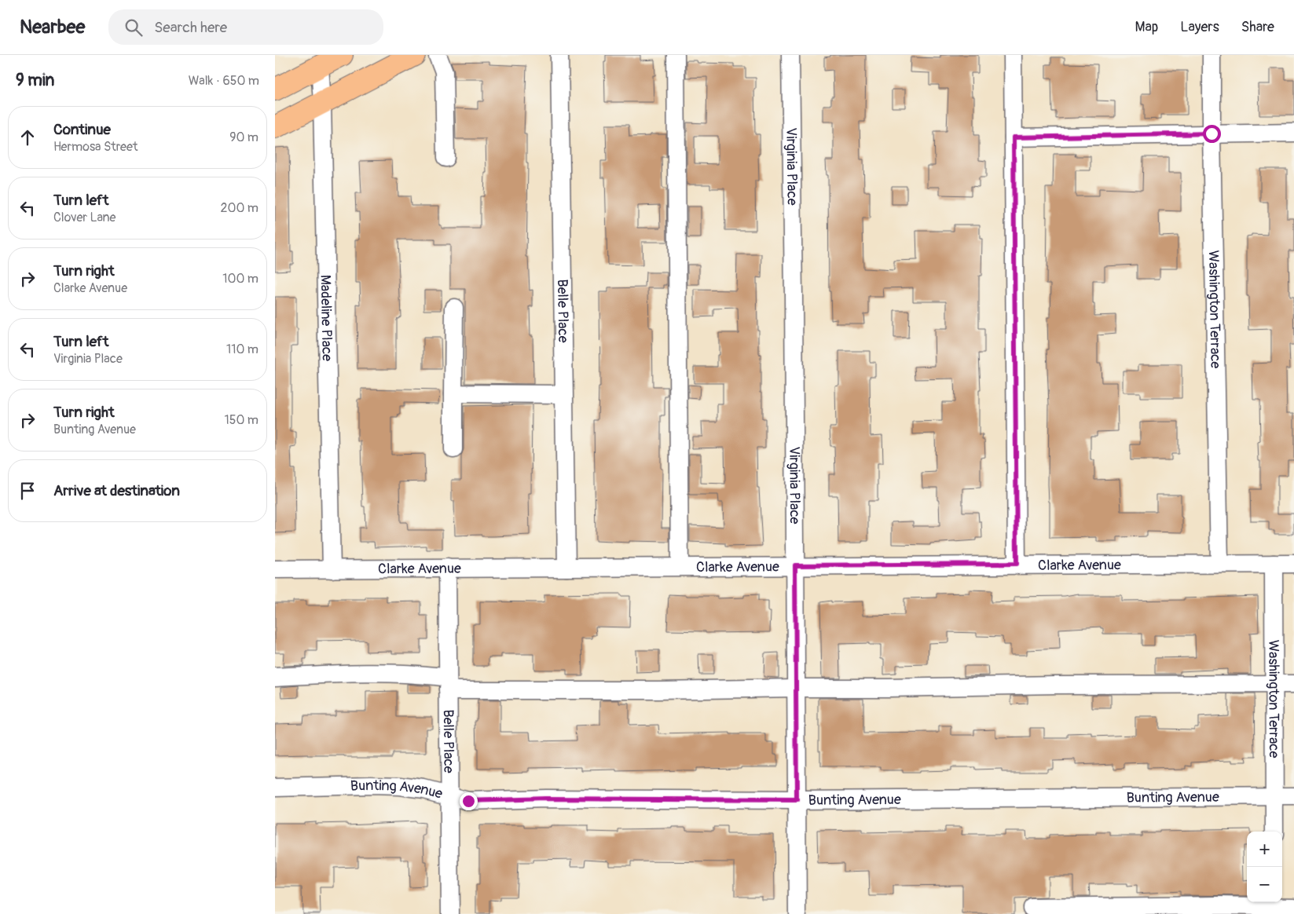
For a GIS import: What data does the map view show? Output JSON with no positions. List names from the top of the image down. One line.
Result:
{"streets":{"street":["Virginia Place","Washington Terrace","Belle Place","Madeline Place","Clarke Avenue","Bunting Avenue"]},"crossings":[["Virginia Place","Clarke Avenue"],["Virginia Place","Bunting Avenue"],["Washington Terrace","Clarke Avenue"],["Washington Terrace","Bunting Avenue"],["Belle Place","Clarke Avenue"],["Belle Place","Bunting Avenue"],["Madeline Place","Clarke Avenue"]],"page":{"header":"Nearbee","search":"Search here","nav":["Map","Layers","Share"],"heading":["9 min","Walk · 650 m"],"list":[["Continue","Hermosa Street","90 m"],["Turn left","Clover Lane","200 m"],["Turn right","Clarke Avenue","100 m"],["Turn left","Virginia Place","110 m"],["Turn right","Bunting Avenue","150 m"],"Arrive at destination"],"map_buttons":["+","−"]}}
